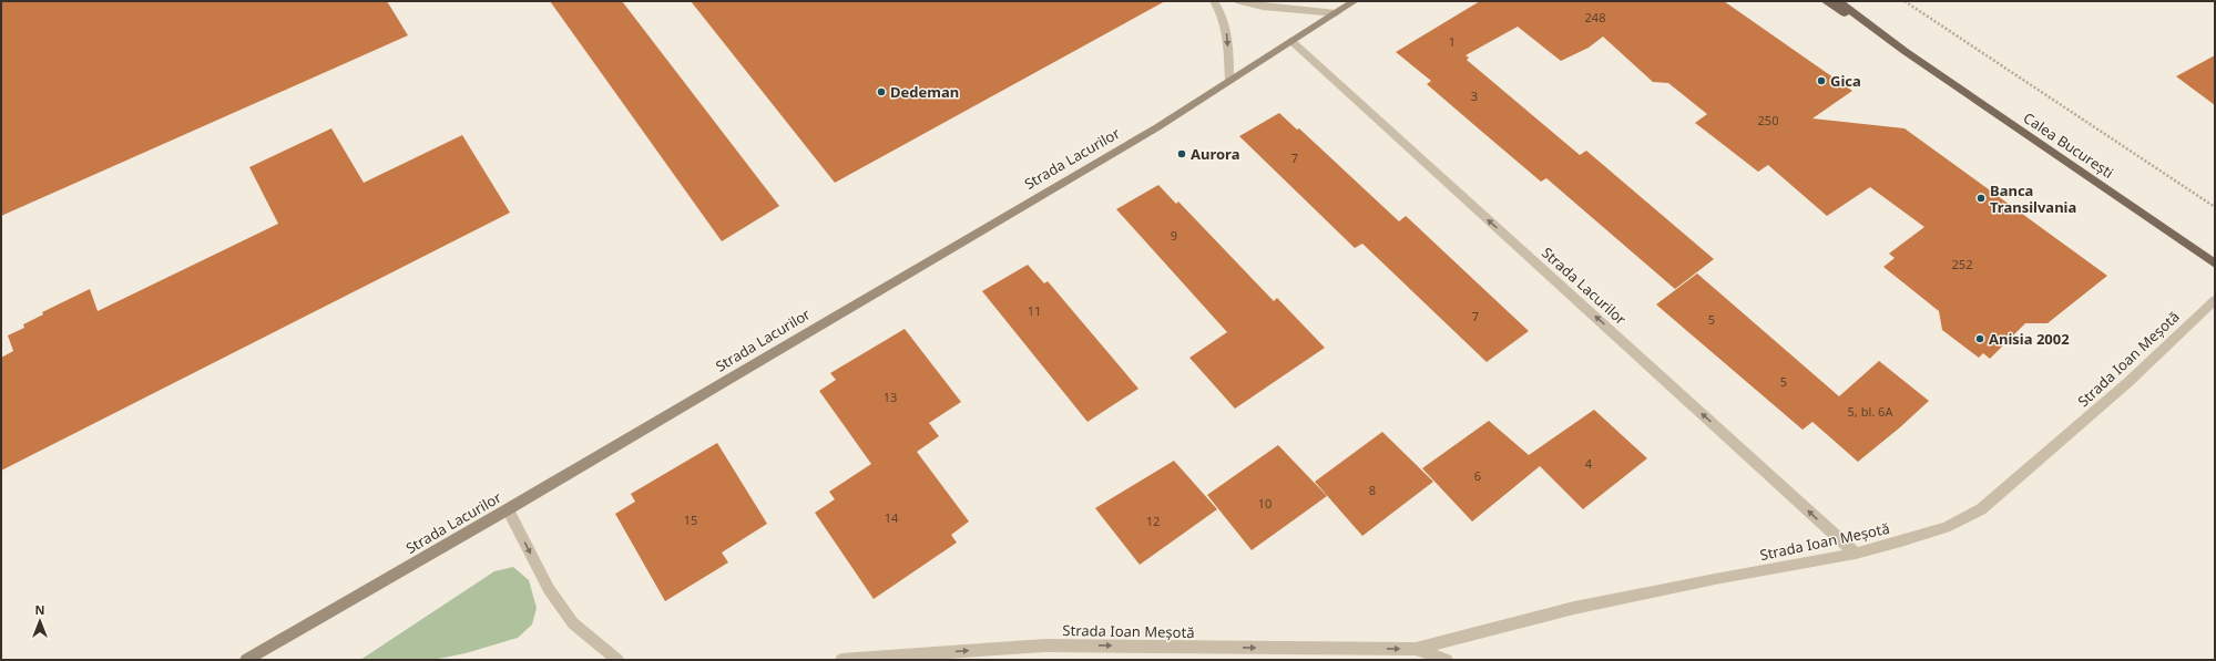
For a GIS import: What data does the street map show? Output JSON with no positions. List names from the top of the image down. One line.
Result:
{"streets":{"main road":["Calea București"],"street":["Strada Lacurilor","Strada Ioan Meșotă"]},"crossings":[["Strada Lacurilor","Strada Ioan Meșotă"]],"one_way":["Strada Lacurilor","Strada Ioan Meșotă"],"places":["Gica","Dedeman","Aurora","Banca Transilvania","Anisia 2002"],"house_numbers":["248","1","3","250","7","9","252","11","7","5","5","13","5, bl. 6A","4","6","8","10","14","15","12"],"north":"top"}
